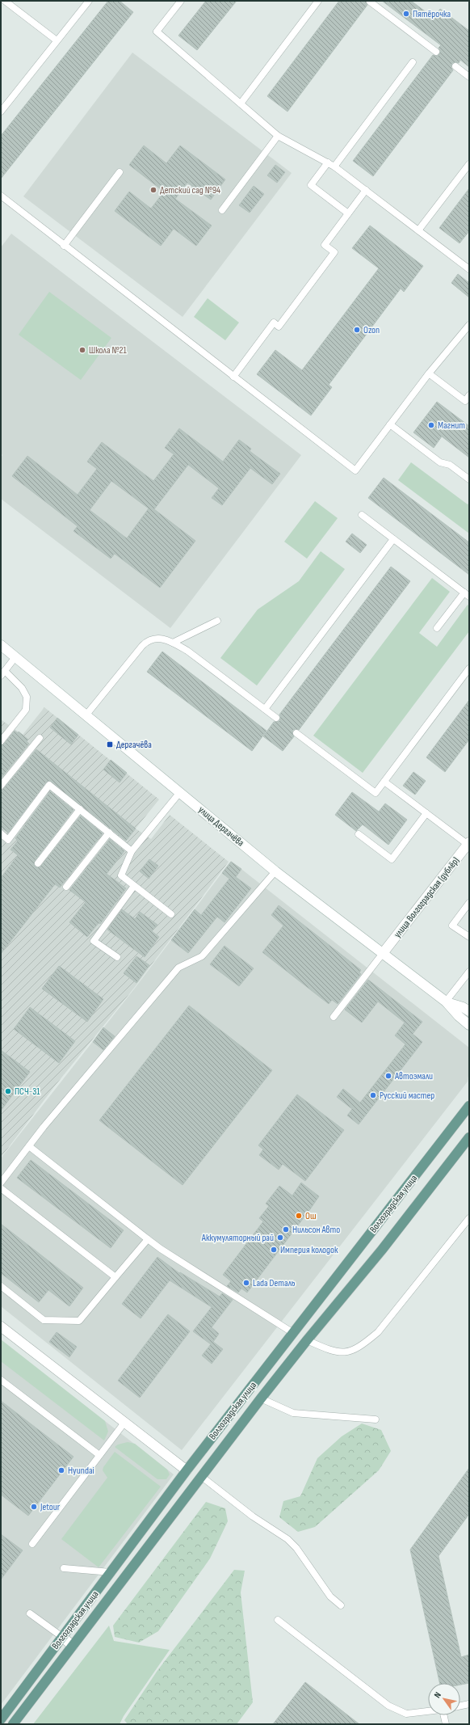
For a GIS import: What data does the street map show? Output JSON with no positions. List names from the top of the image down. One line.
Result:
{"streets":{"main road":["Волгоградская улица"],"street":["улица Дергачёва","улица Волгоградская (дублёр)"]},"crossings":[["улица Дергачёва","улица Волгоградская (дублёр)"]],"places":{"other":["Пятёрочка","Детский сад №94","Ozon","Школа №21","Магнит","Автоэмали","ПСЧ-31","Русский мастер","Ош","Нильсон Авто","Аккумуляторный рай","Империя колодок","Lada Dеталь","Hyundai","Jetour"],"transit":["Дергачёва"]},"north":"top left"}
